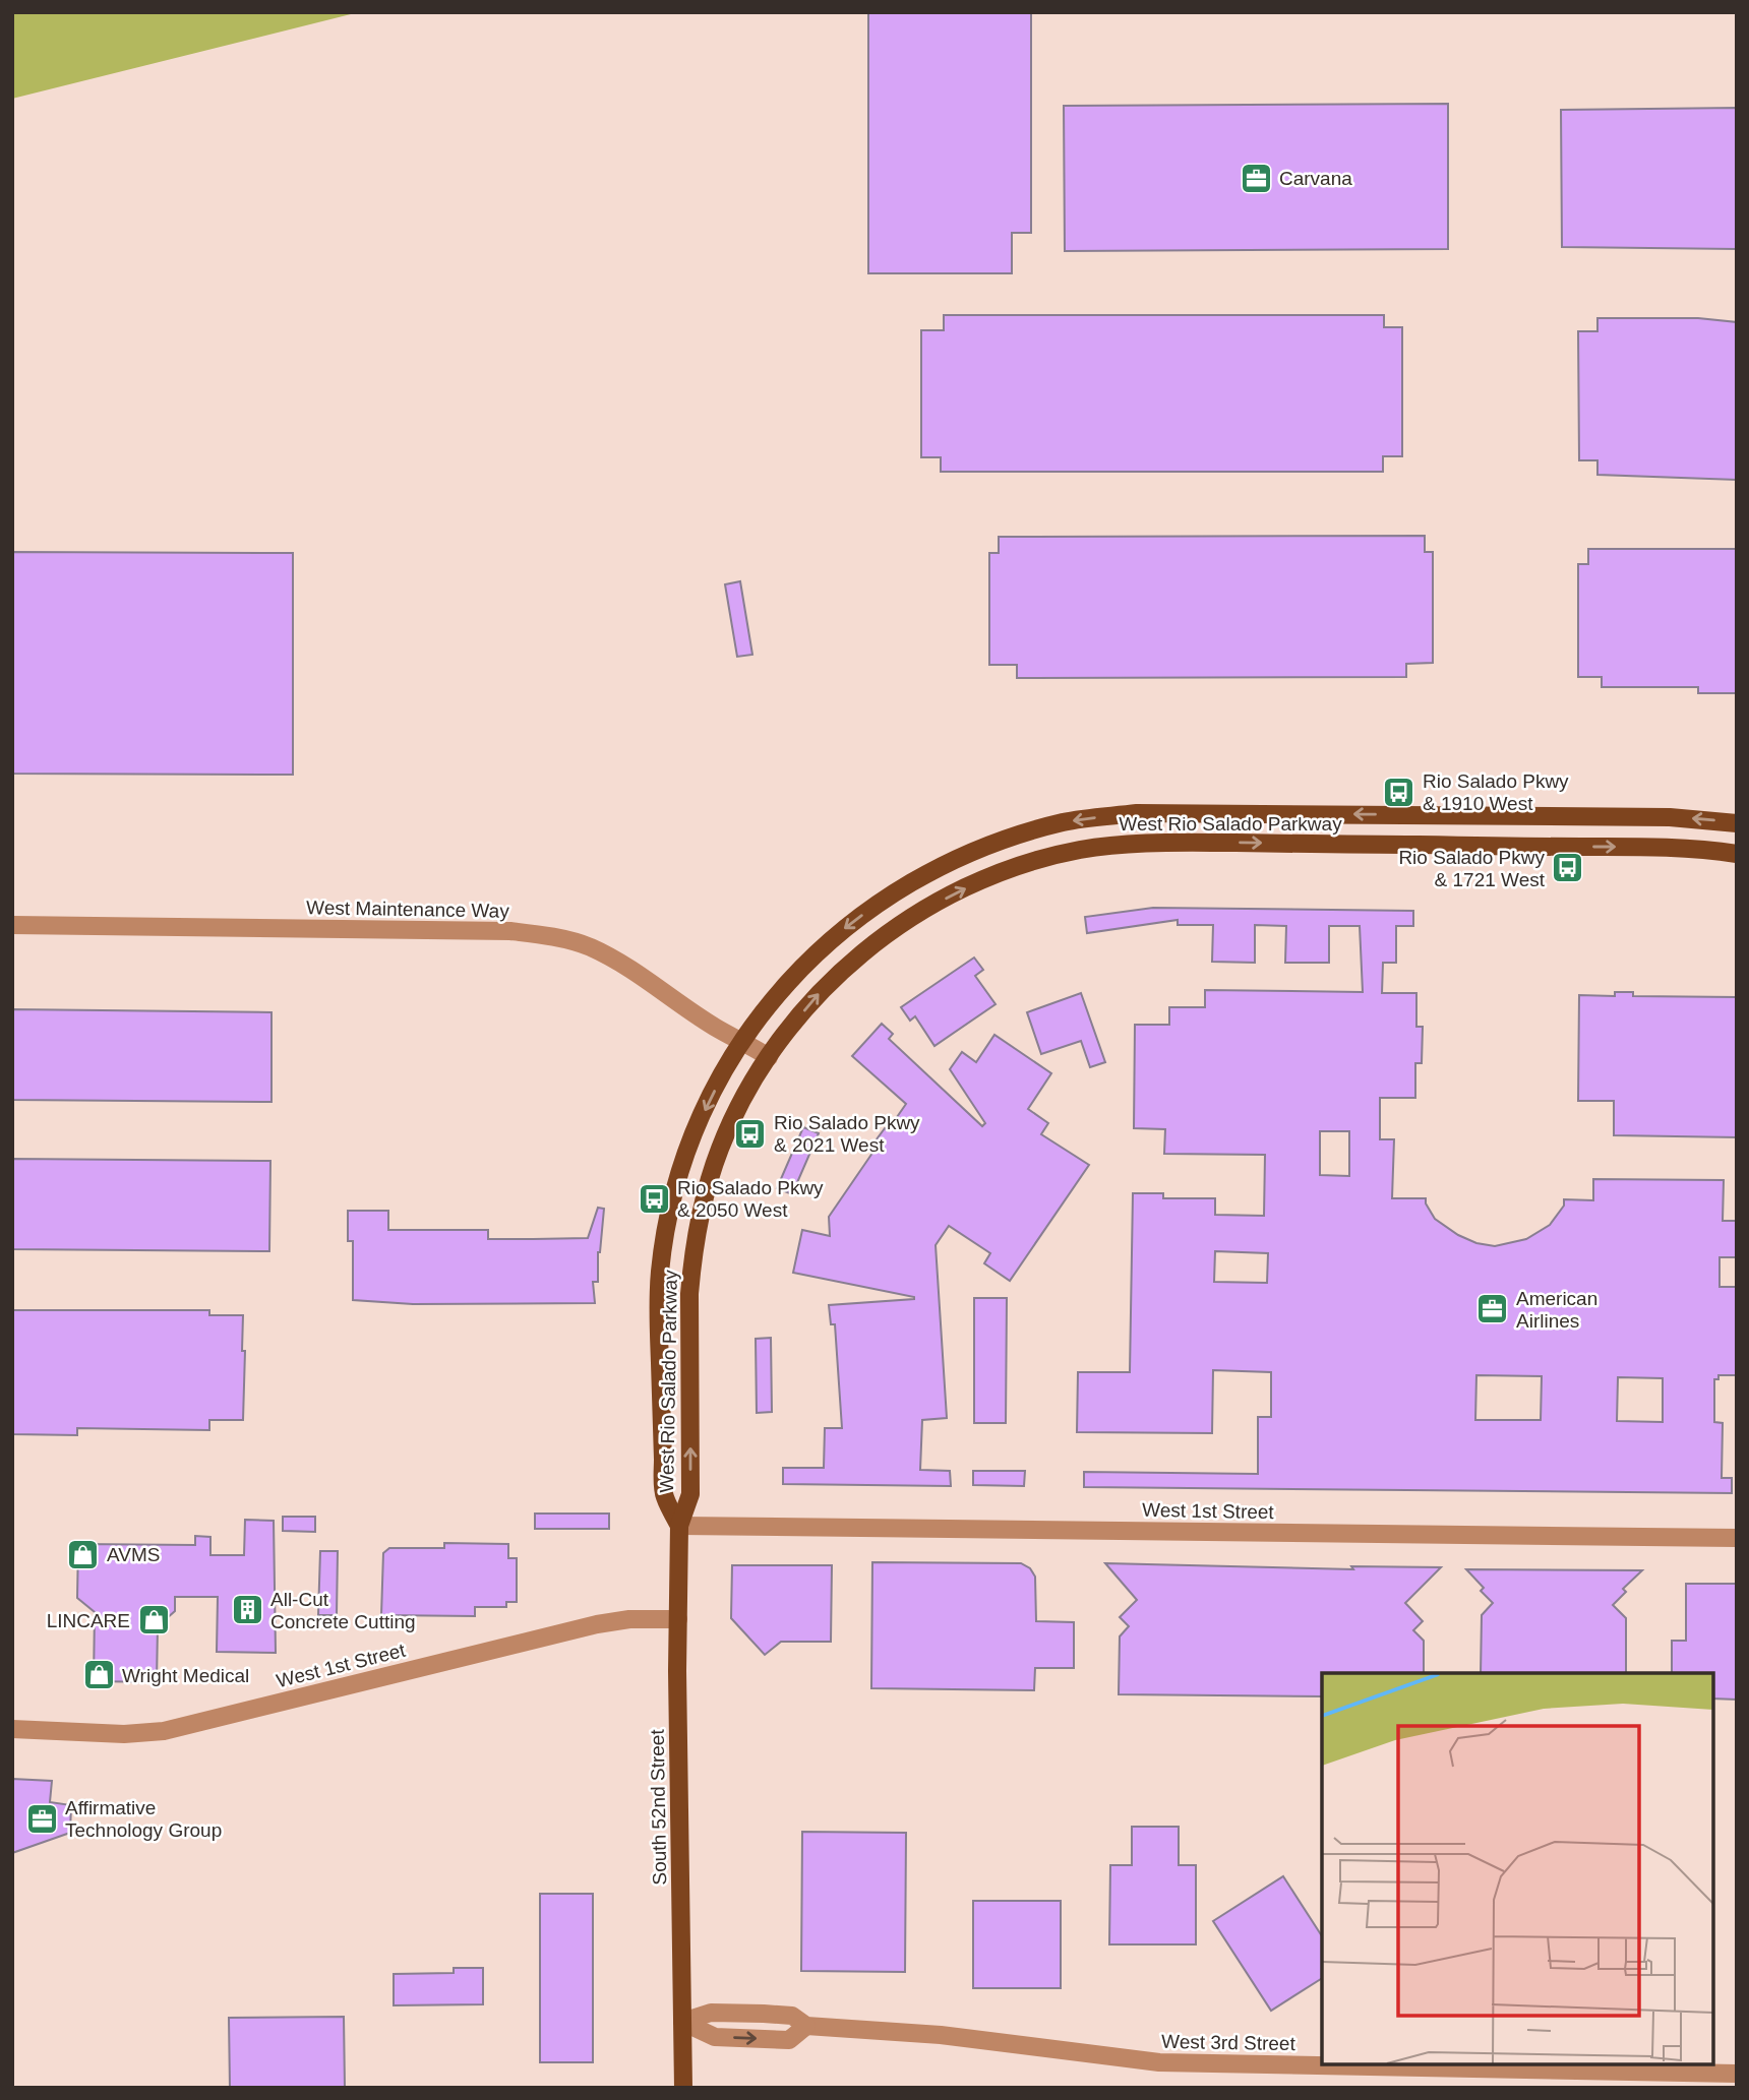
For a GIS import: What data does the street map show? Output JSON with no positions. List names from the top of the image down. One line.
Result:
{"streets":{"main road":["West Rio Salado Parkway","South 52nd Street"],"street":["West Maintenance Way","West 1st Street","West 3rd Street"]},"crossings":[["West Rio Salado Parkway","West Maintenance Way"],["West Rio Salado Parkway","West 1st Street"],["West Rio Salado Parkway","South 52nd Street"],["West 1st Street","South 52nd Street"],["South 52nd Street","West 3rd Street"]],"places":{"office":["Carvana","American Airlines","Affirmative Technology Group"],"bus stop":["Rio Salado Pkwy & 1910 West","Rio Salado Pkwy & 1721 West","Rio Salado Pkwy & 2021 West","Rio Salado Pkwy & 2050 West"],"shop":["AVMS","LINCARE","Wright Medical"],"building":["All-Cut Concrete Cutting"]}}
